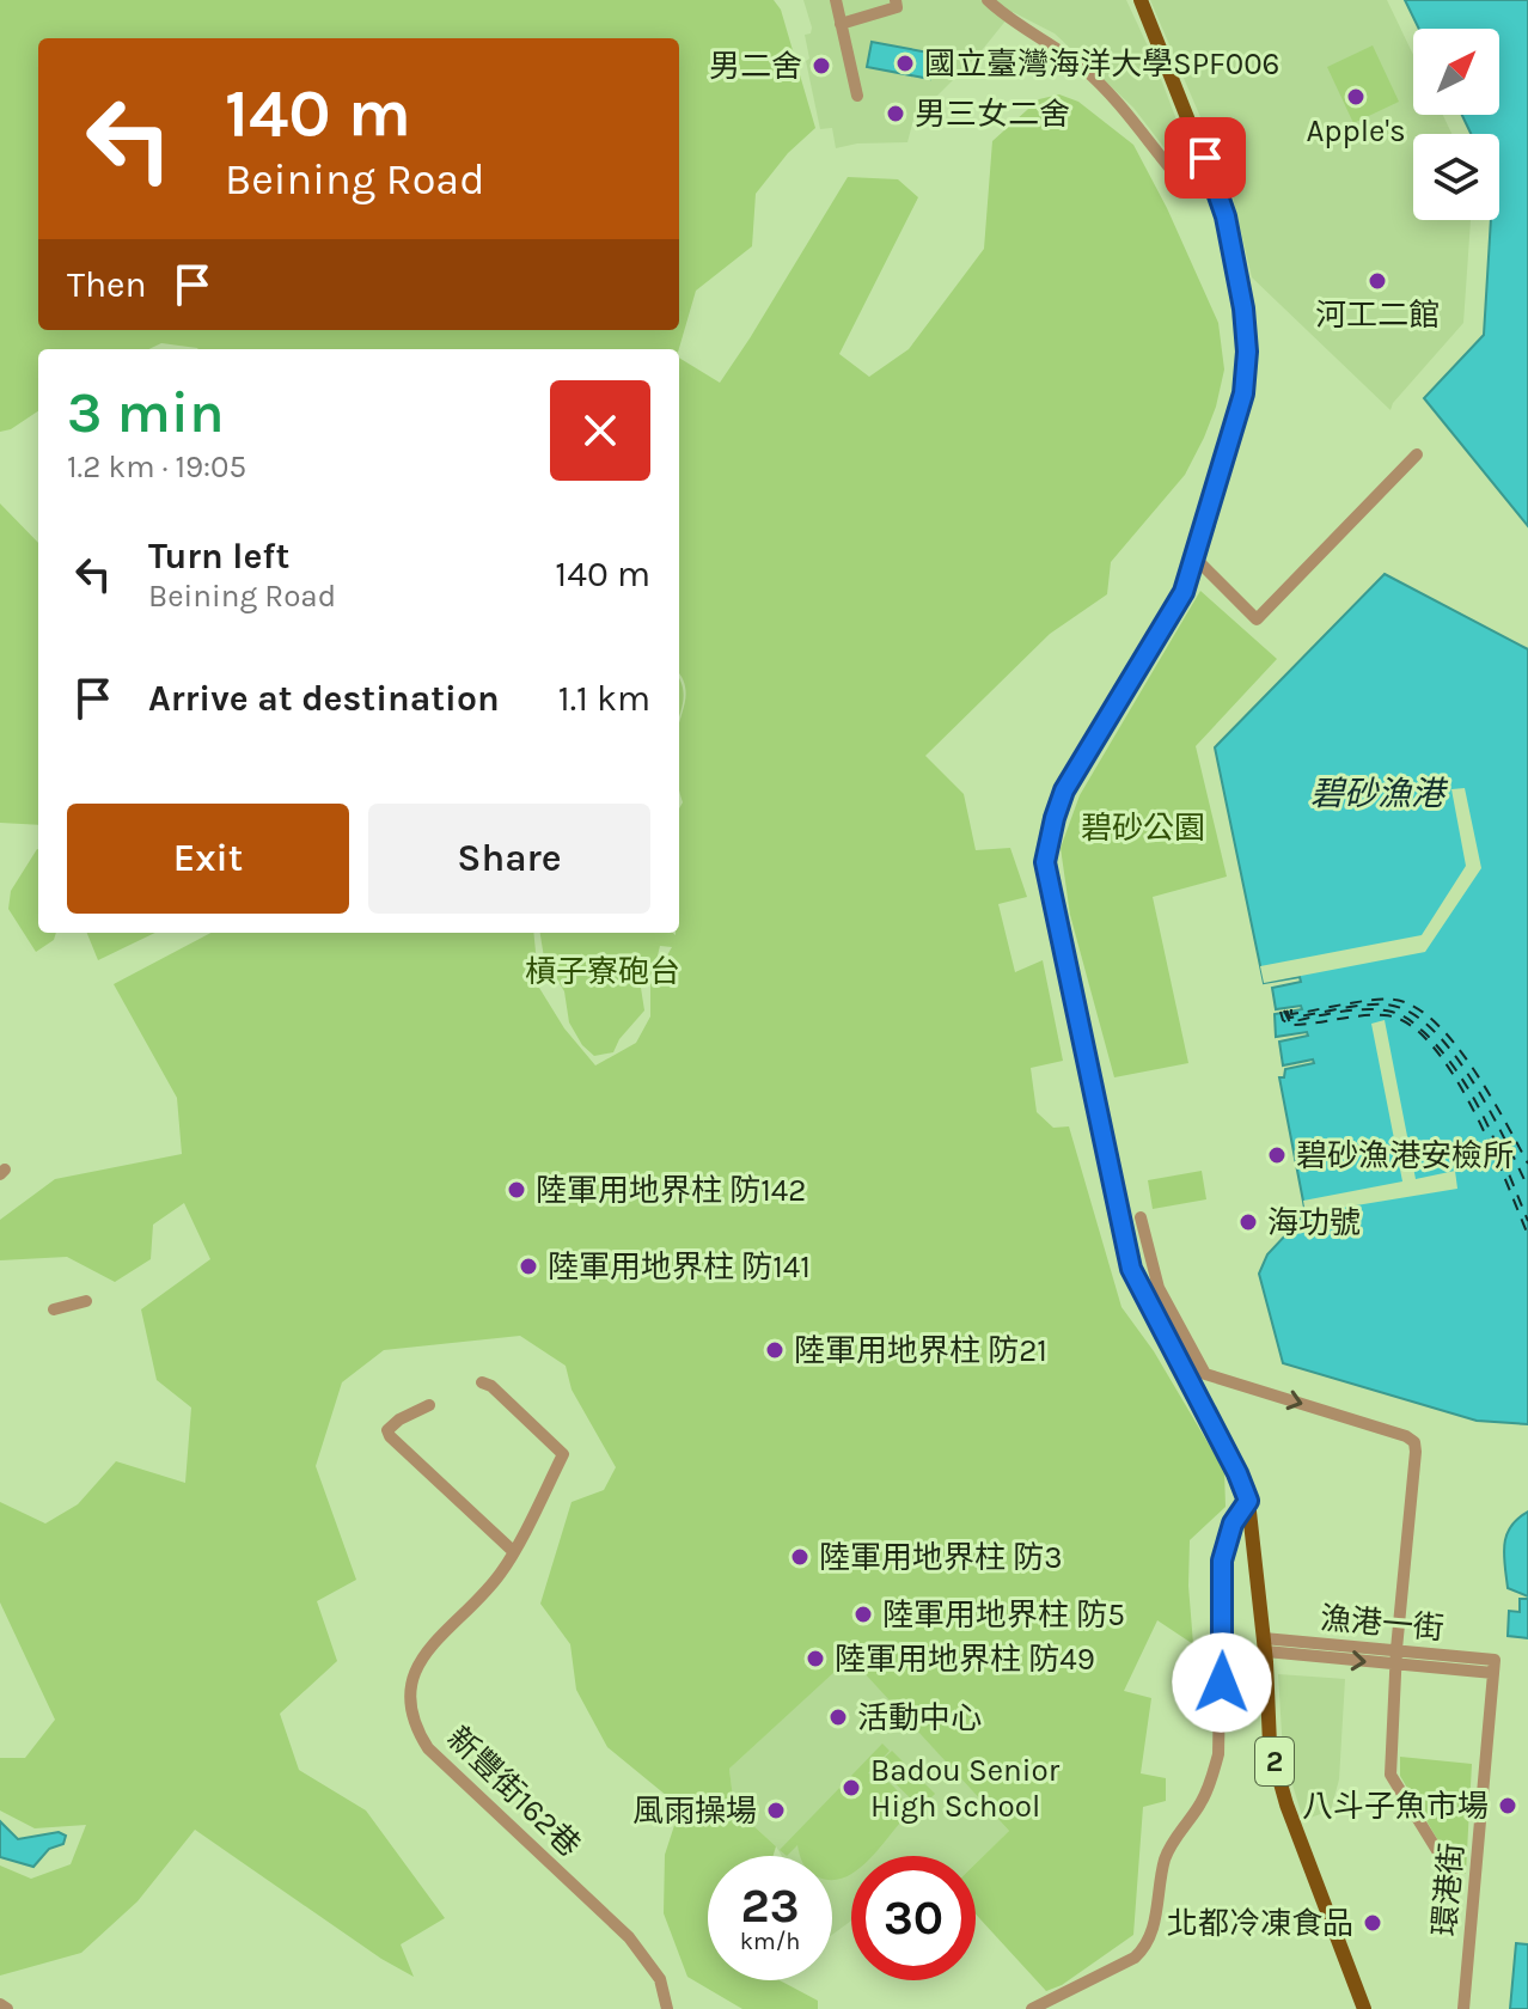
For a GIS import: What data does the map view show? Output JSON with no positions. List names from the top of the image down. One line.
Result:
{"streets":{"main road":["2"],"street":["漁港一街","新豐街162巷","環港街"]},"crossings":[["漁港一街","2"],["漁港一街","環港街"]],"water":["碧砂漁港"],"parks":["碧砂公園","槓子寮砲台"],"places":["國立臺灣海洋大學SPF006","男二舍","Apple's","男三女二舍","河工二館","碧砂漁港安檢所","陸軍用地界柱 防142","海功號","陸軍用地界柱 防141","陸軍用地界柱 防21","陸軍用地界柱 防3","陸軍用地界柱 防5","陸軍用地界柱 防49","活動中心","Badou Senior High School","八斗子魚市場","風雨操場","北都冷凍食品"],"north":"top right","page":{"turn":["140 m","Beining Road"],"then":"Then","heading":["3 min","1.2 km · 19:05"],"list":[{"name":"Turn left","note":"Beining Road","value":"140 m"},{"name":"Arrive at destination","value":"1.1 km"}],"buttons":["Exit","Share"],"speed":"23 km/h","limit":"30"}}
